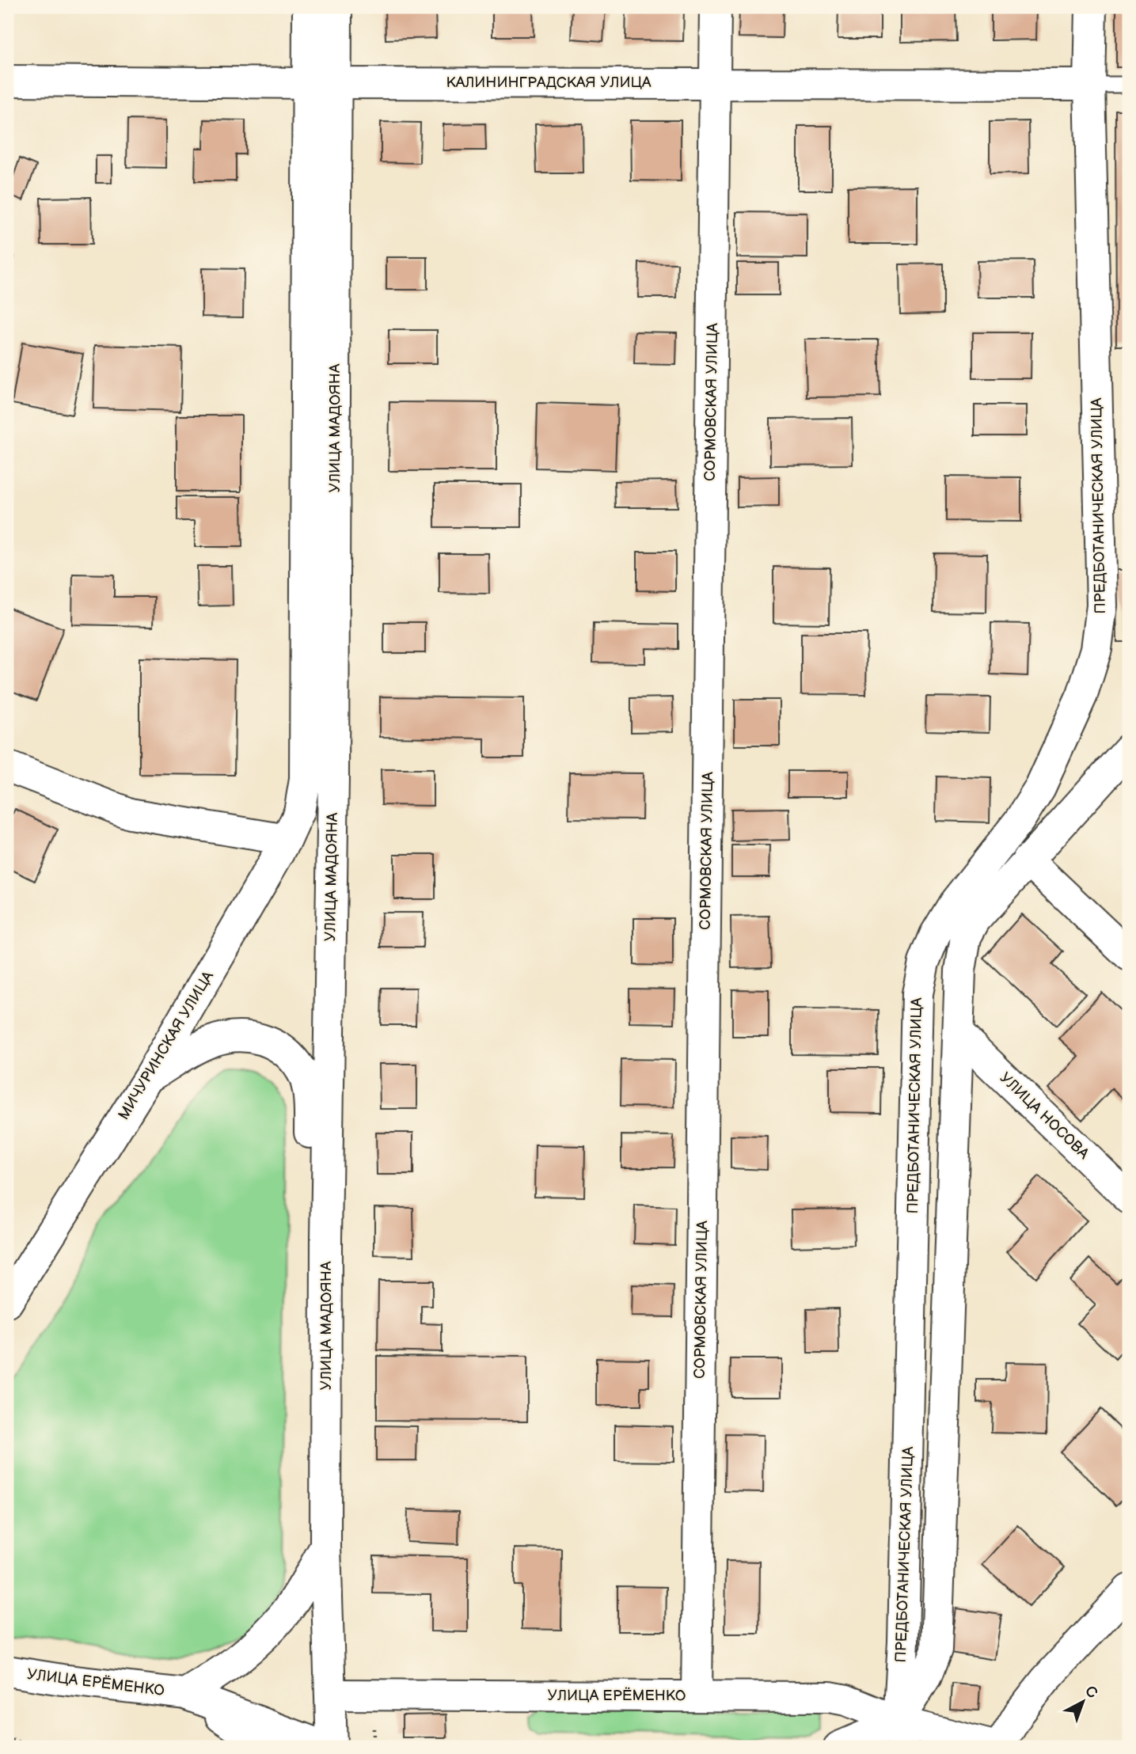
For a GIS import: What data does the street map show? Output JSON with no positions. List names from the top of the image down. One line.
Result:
{"streets":{"street":["КАЛИНИНГРАДСКАЯ УЛИЦА","СОРМОВСКАЯ УЛИЦА","УЛИЦА МАДОЯНА","ПРЕДБОТАНИЧЕСКАЯ УЛИЦА","МИЧУРИНСКАЯ УЛИЦА","УЛИЦА НОСОВА","УЛИЦА ЕРЁМЕНКО"]},"crossings":[["КАЛИНИНГРАДСКАЯ УЛИЦА","СОРМОВСКАЯ УЛИЦА"],["КАЛИНИНГРАДСКАЯ УЛИЦА","УЛИЦА МАДОЯНА"],["КАЛИНИНГРАДСКАЯ УЛИЦА","ПРЕДБОТАНИЧЕСКАЯ УЛИЦА"],["СОРМОВСКАЯ УЛИЦА","УЛИЦА ЕРЁМЕНКО"],["УЛИЦА МАДОЯНА","МИЧУРИНСКАЯ УЛИЦА"],["УЛИЦА МАДОЯНА","УЛИЦА ЕРЁМЕНКО"],["ПРЕДБОТАНИЧЕСКАЯ УЛИЦА","УЛИЦА НОСОВА"],["ПРЕДБОТАНИЧЕСКАЯ УЛИЦА","УЛИЦА ЕРЁМЕНКО"]],"north":"top right"}
